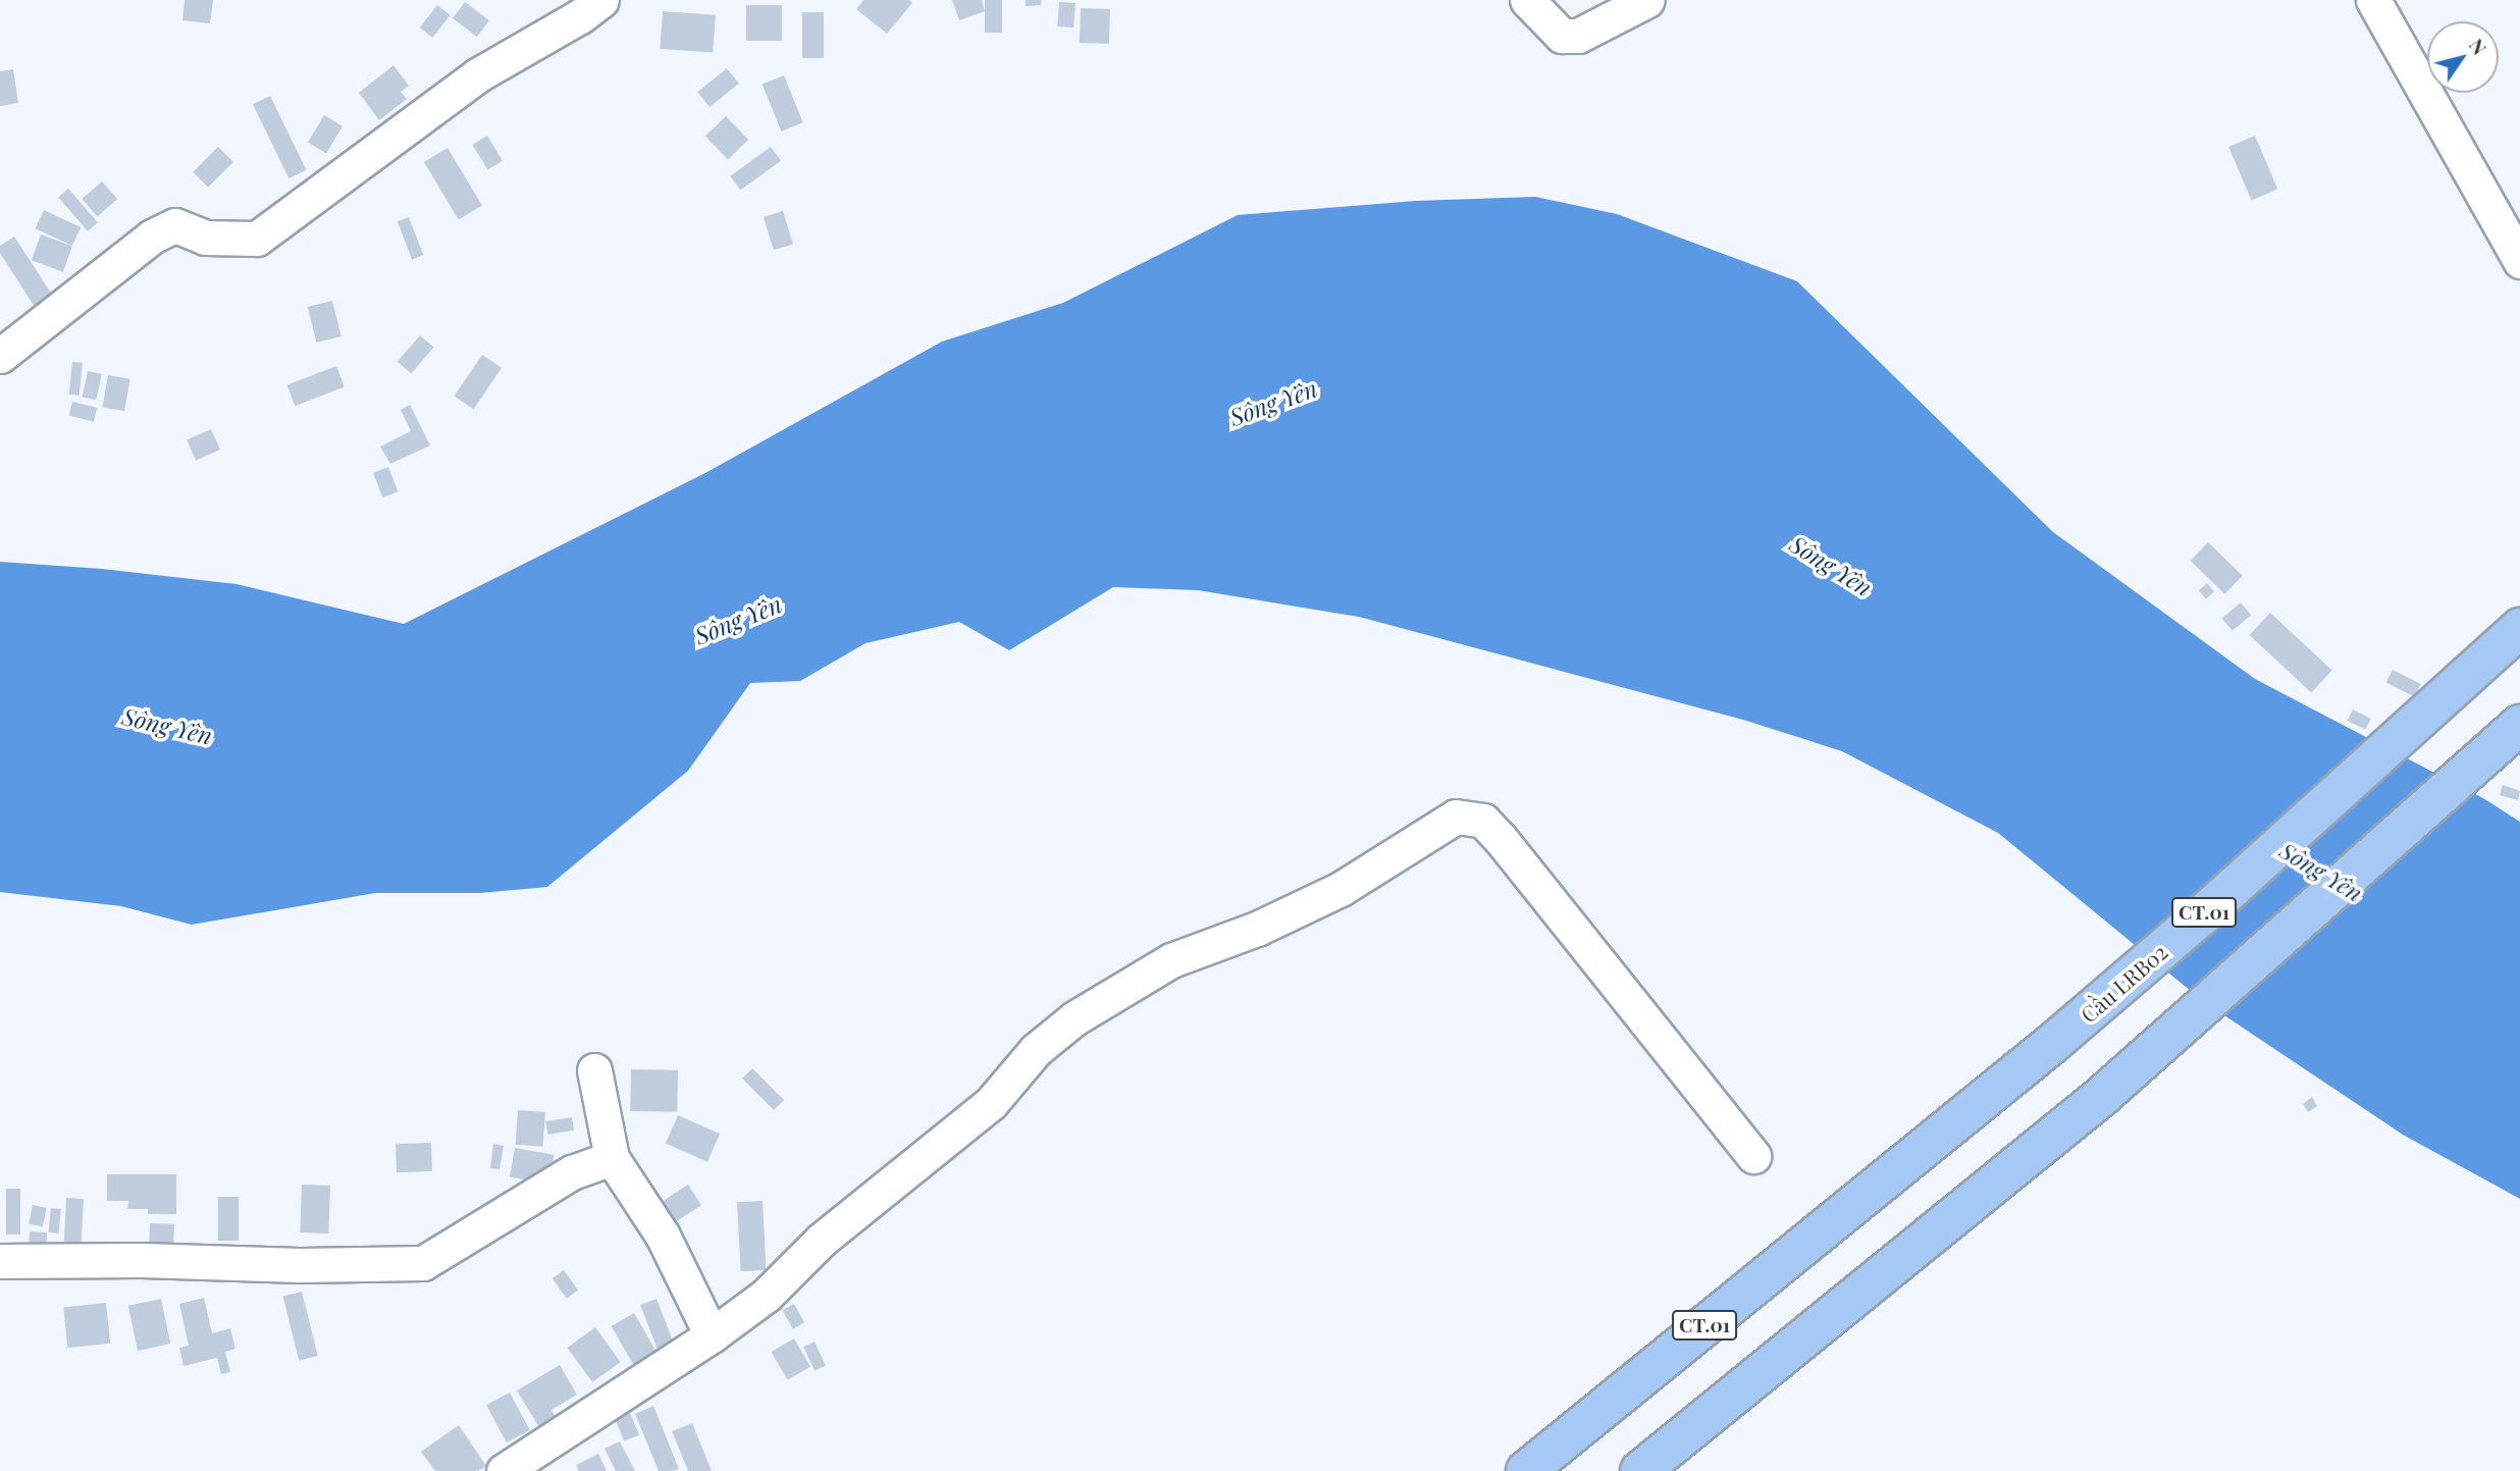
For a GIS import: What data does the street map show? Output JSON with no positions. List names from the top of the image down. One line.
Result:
{"streets":{"highway":["CT.01","Cầu LRB02"]},"water":["Sông Yên"],"north":"top right"}
